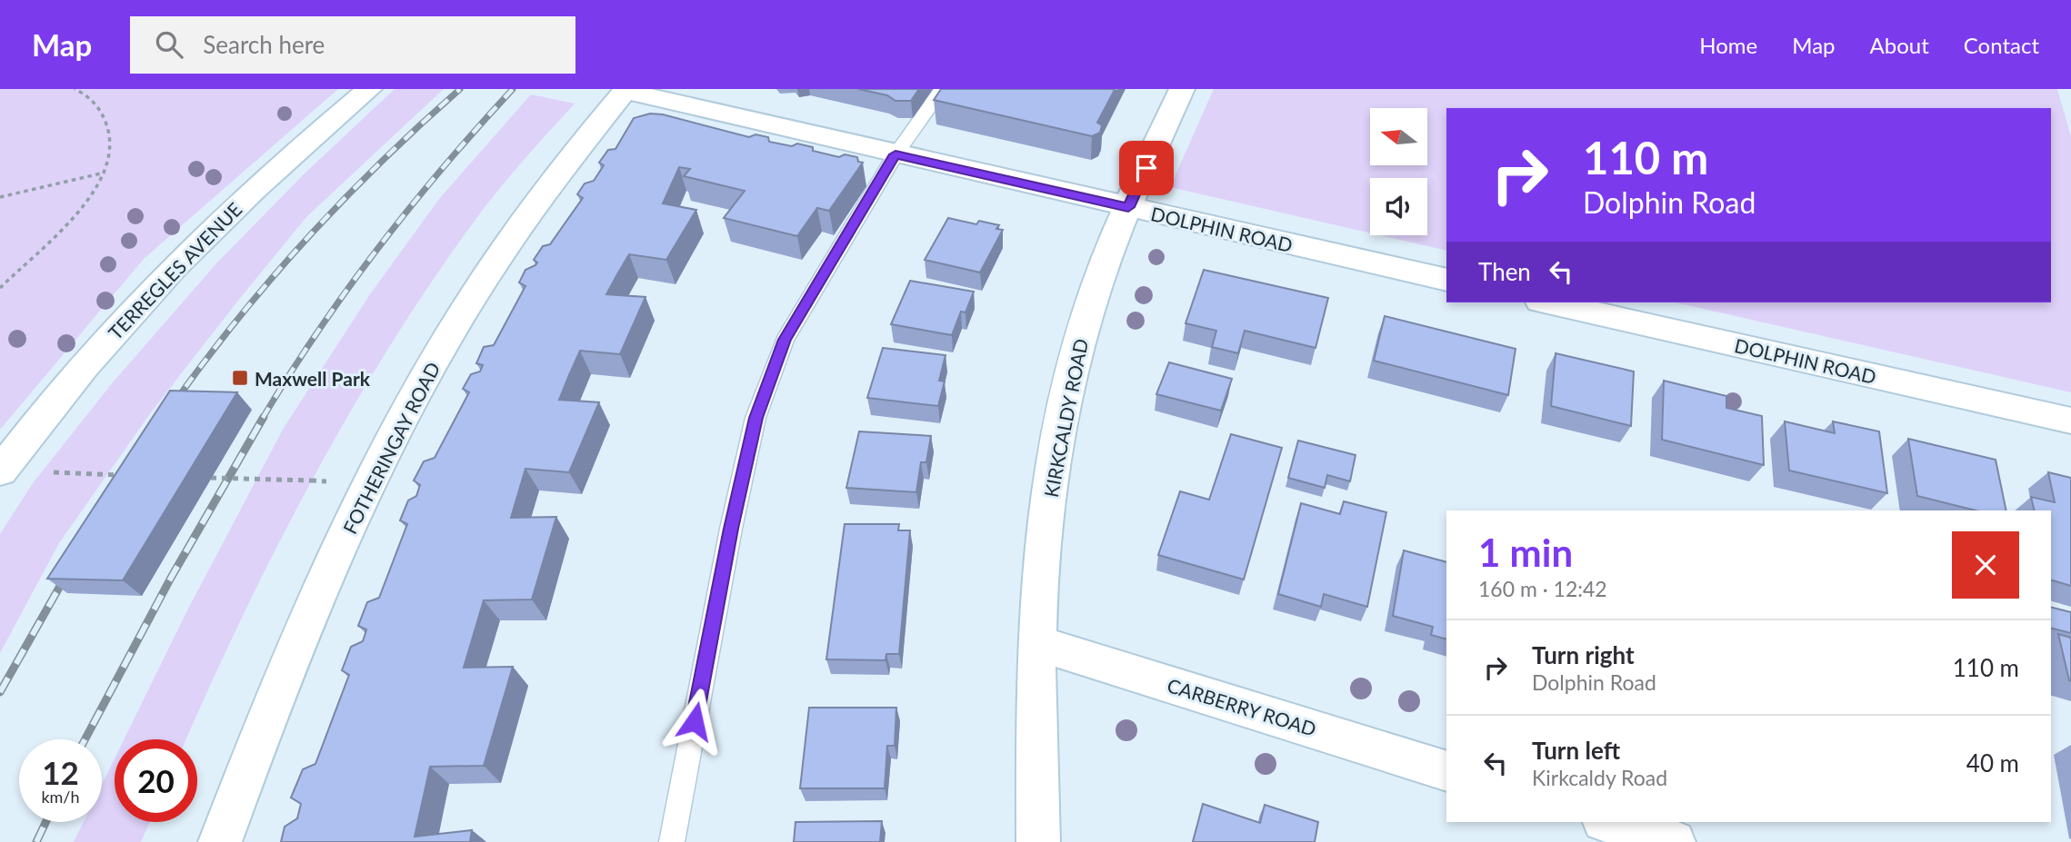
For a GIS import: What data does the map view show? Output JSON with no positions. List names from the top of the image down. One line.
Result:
{"streets":{"street":["DOLPHIN ROAD","TERREGLES AVENUE","KIRKCALDY ROAD","FOTHERINGAY ROAD","CARBERRY ROAD"]},"crossings":[["DOLPHIN ROAD","KIRKCALDY ROAD"],["DOLPHIN ROAD","FOTHERINGAY ROAD"],["KIRKCALDY ROAD","CARBERRY ROAD"]],"places":{"transit":["Maxwell Park"]},"north":"left","page":{"header":"Map","search":"Search here","nav":["Home","Map","About","Contact"],"turn":["110 m","Dolphin Road"],"then":"Then","heading":["1 min","160 m · 12:42"],"list":[{"name":"Turn right","note":"Dolphin Road","value":"110 m"},{"name":"Turn left","note":"Kirkcaldy Road","value":"40 m"}],"speed":"12 km/h","limit":"20"}}
